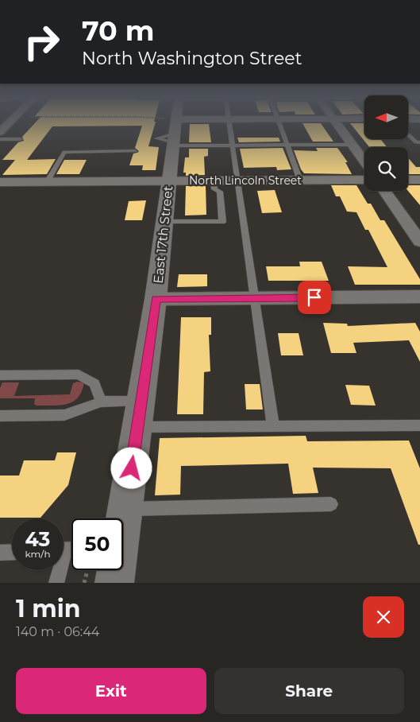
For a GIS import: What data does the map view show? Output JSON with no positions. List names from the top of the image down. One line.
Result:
{"streets":{"main road":["East 17th Street"],"street":["North Lincoln Street"]},"crossings":[["North Lincoln Street","East 17th Street"]],"north":"left","page":{"turn":["70 m","North Washington Street"],"speed":"43 km/h","limit":"50","heading":["1 min","140 m · 06:44"],"buttons":["Exit","Share"]}}
